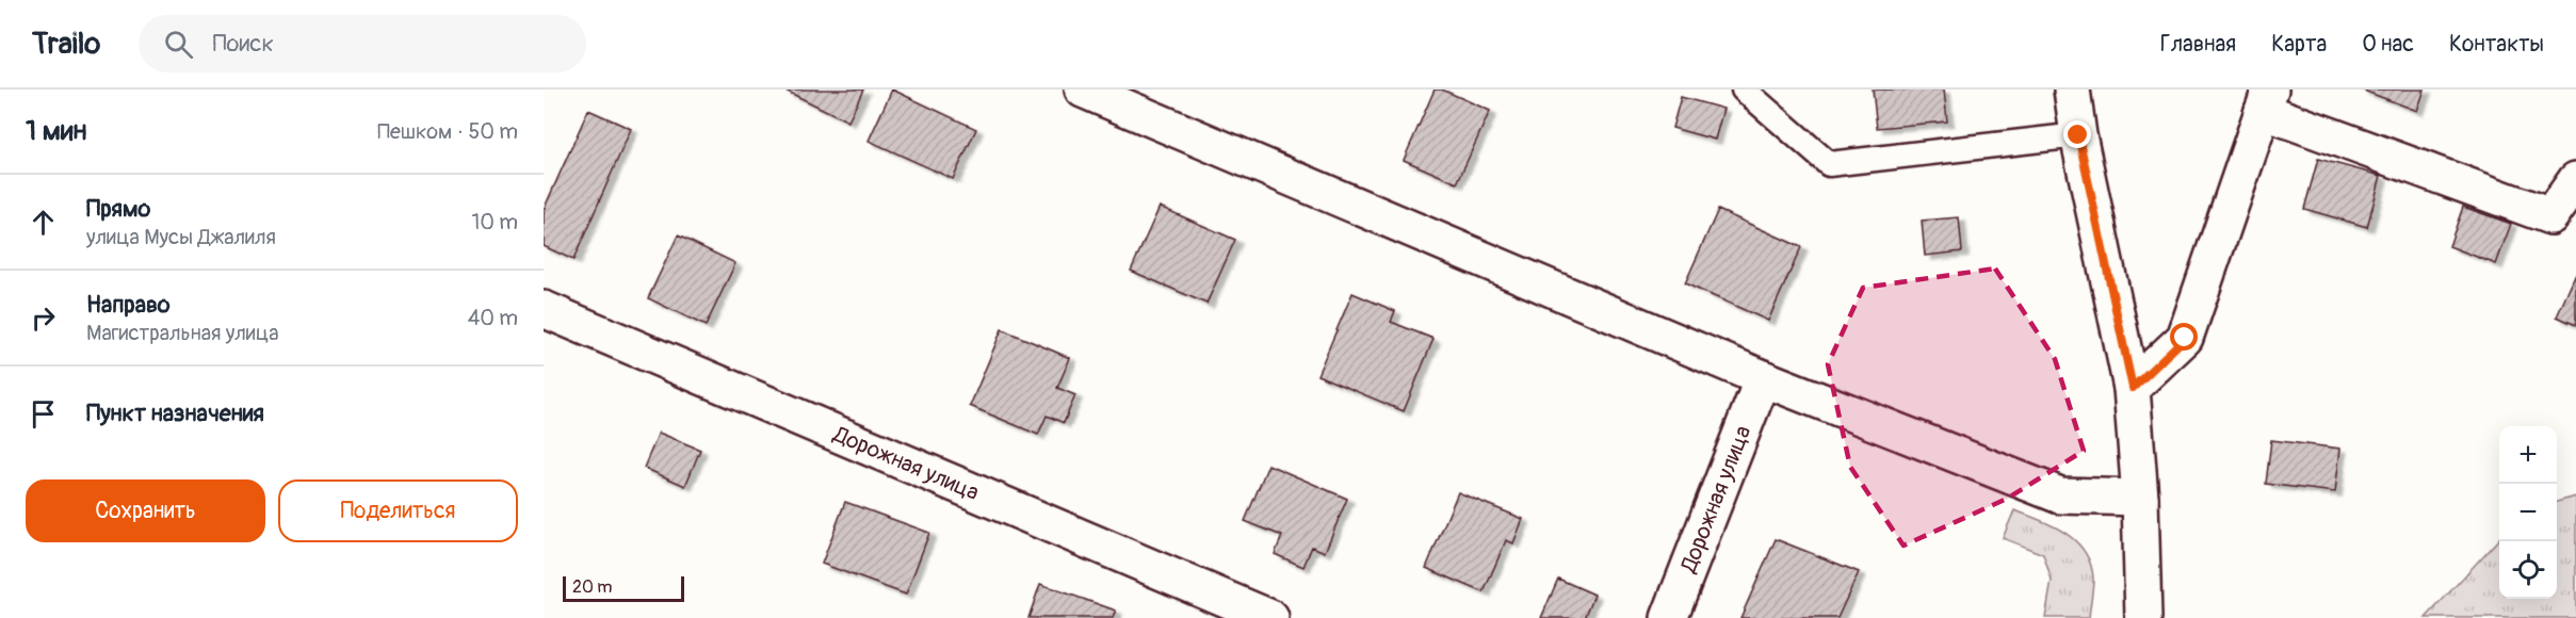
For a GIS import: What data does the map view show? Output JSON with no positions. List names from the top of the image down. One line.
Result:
{"streets":{"street":["Дорожная улица"]},"scale_bar":"20 m","page":{"header":"Trailo","search":"Поиск","nav":["Главная","Карта","О нас","Контакты"],"heading":["1 мин","Пешком · 50 m"],"list":[["Прямо","улица Мусы Джалиля","10 m"],["Направо","Магистральная улица","40 m"],"Пункт назначения"],"map_buttons":["+","−"],"buttons":["Сохранить","Поделиться"],"scale":"20 m"}}
